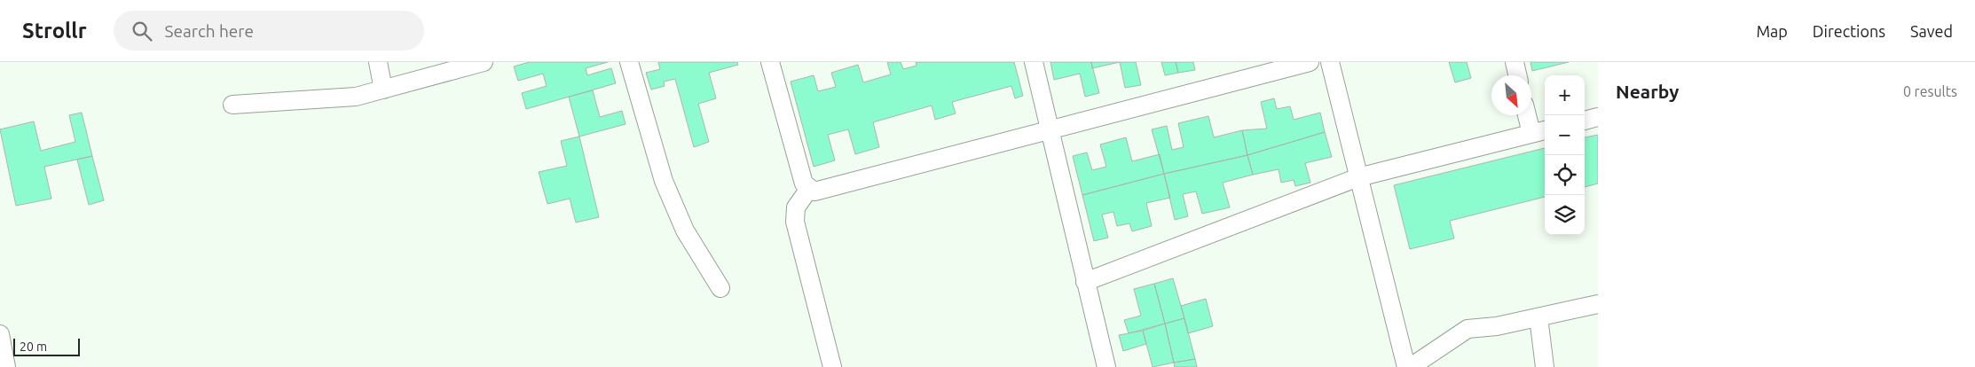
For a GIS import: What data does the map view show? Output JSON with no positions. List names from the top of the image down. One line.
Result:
{"scale_bar":"20 m","north":"bottom right","page":{"header":"Strollr","search":"Search here","nav":["Map","Directions","Saved"],"heading":["Nearby","0 results"],"map_buttons":["+","−"],"scale":"20 m"}}
